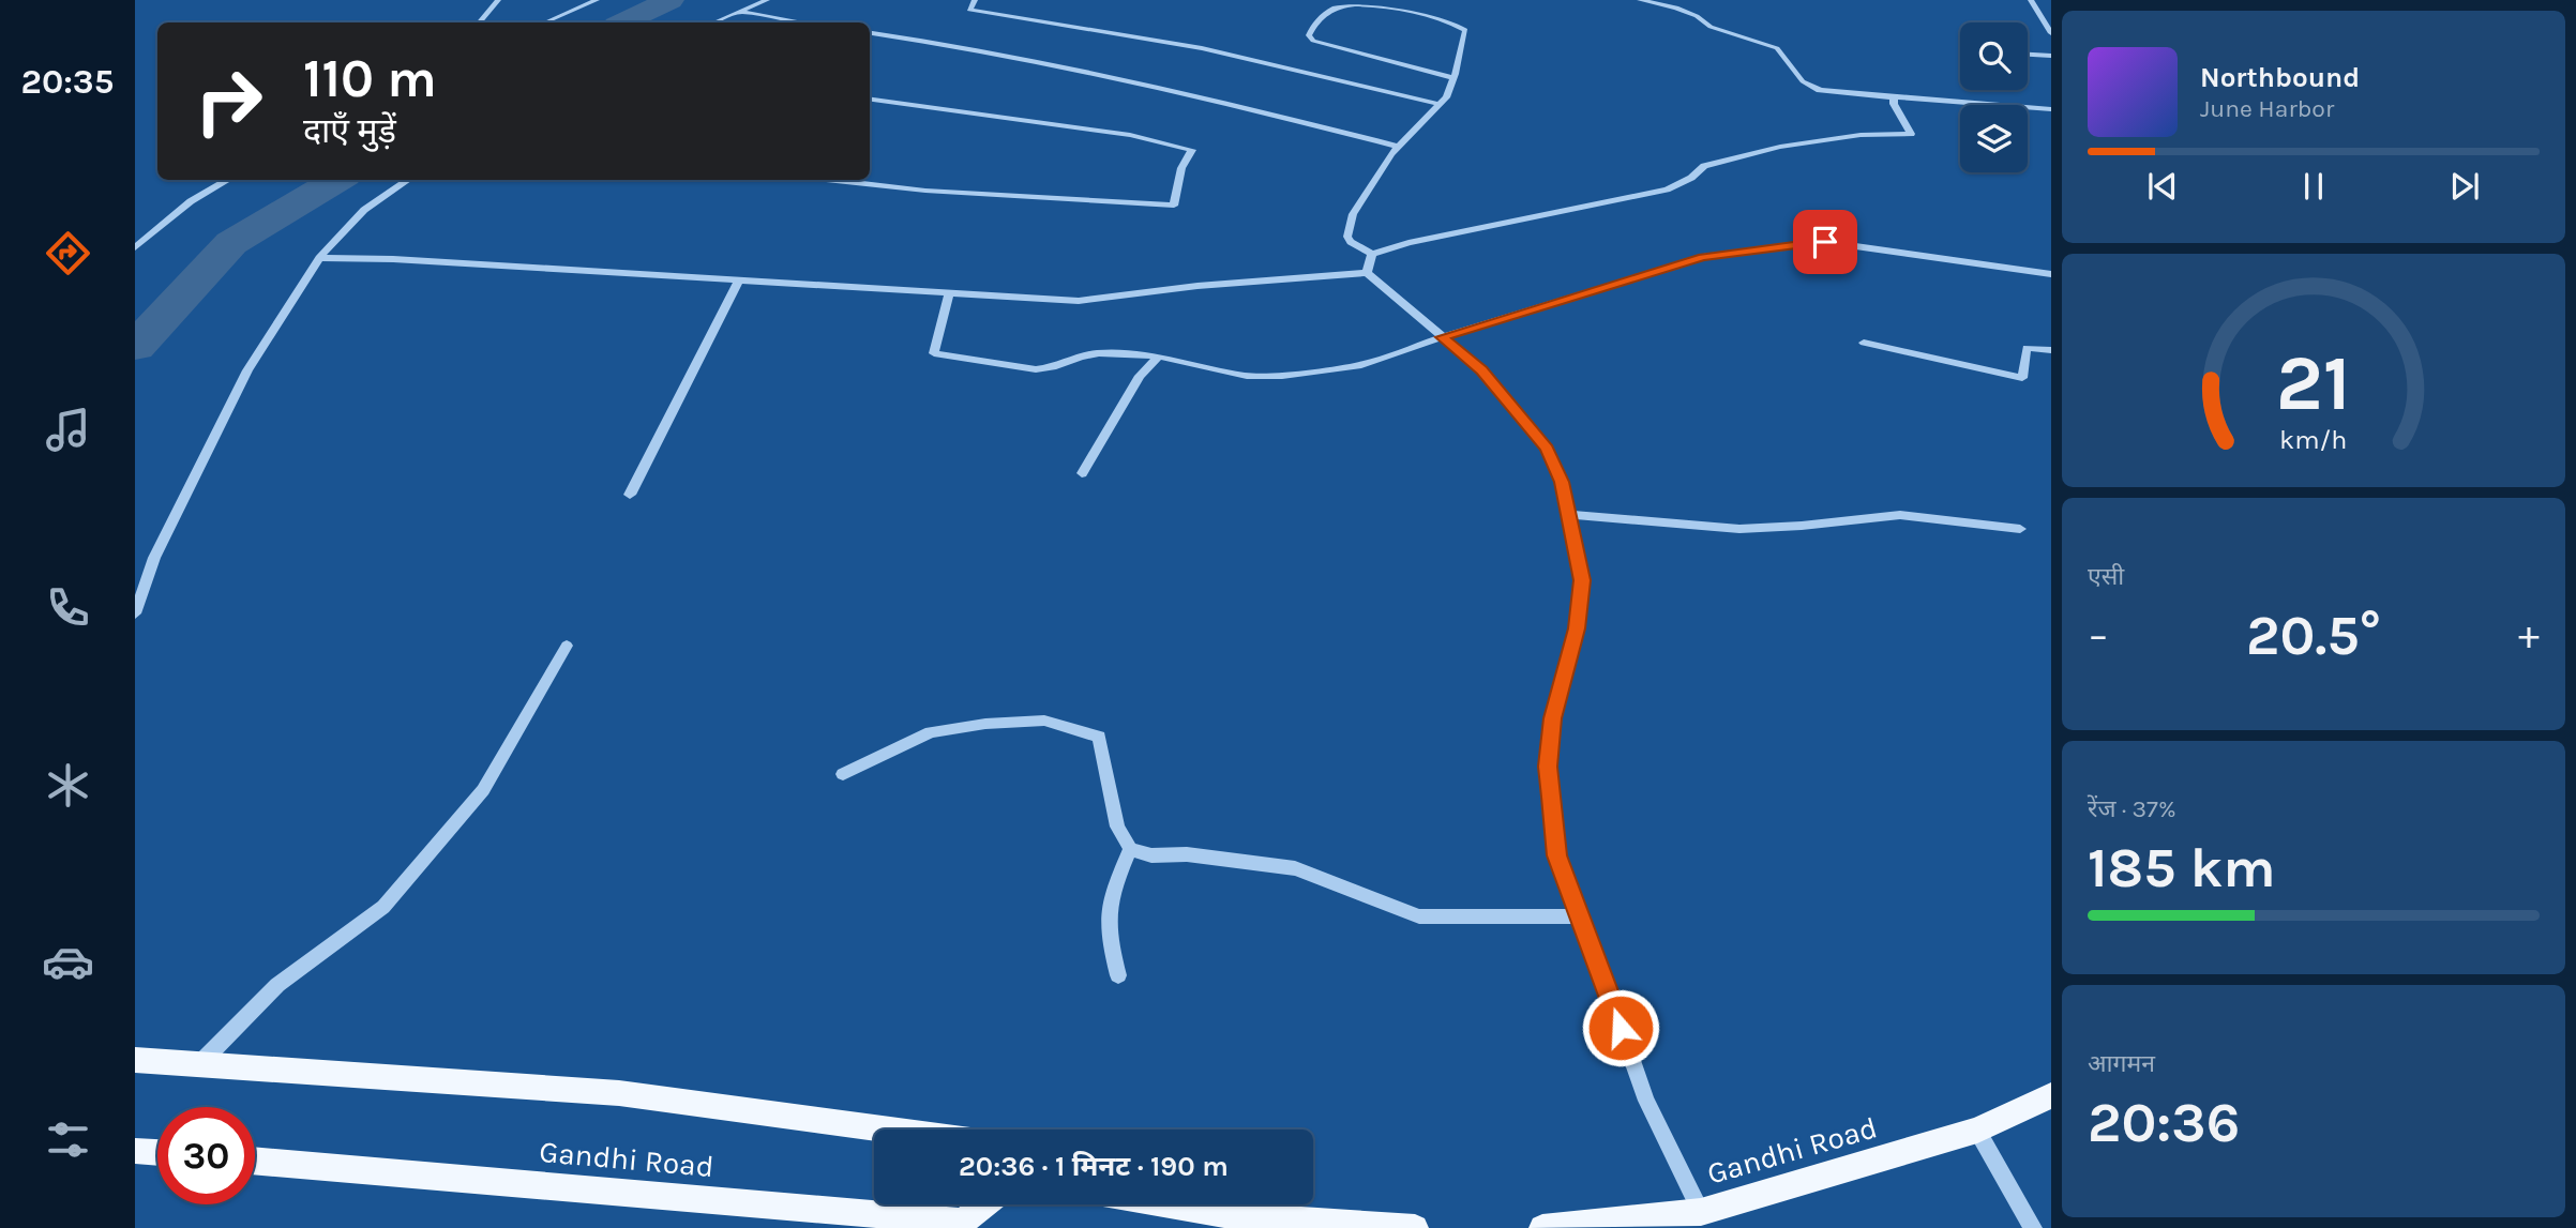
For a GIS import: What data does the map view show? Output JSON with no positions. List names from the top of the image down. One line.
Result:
{"streets":{"main road":["Gandhi Road"]},"page":{"tabs":"20:35","turn":["110 m","दाएँ मुड़ें"],"song":["Northbound","June Harbor"],"tile":["एसी",["रेंज · 37%","185 km"],["आगमन","20:36"]],"heat":["−","20.5°","+"],"limit":"30","trip":"20:36 · 1 मिनट · 190 m","gauge":["21","km/h"]}}
